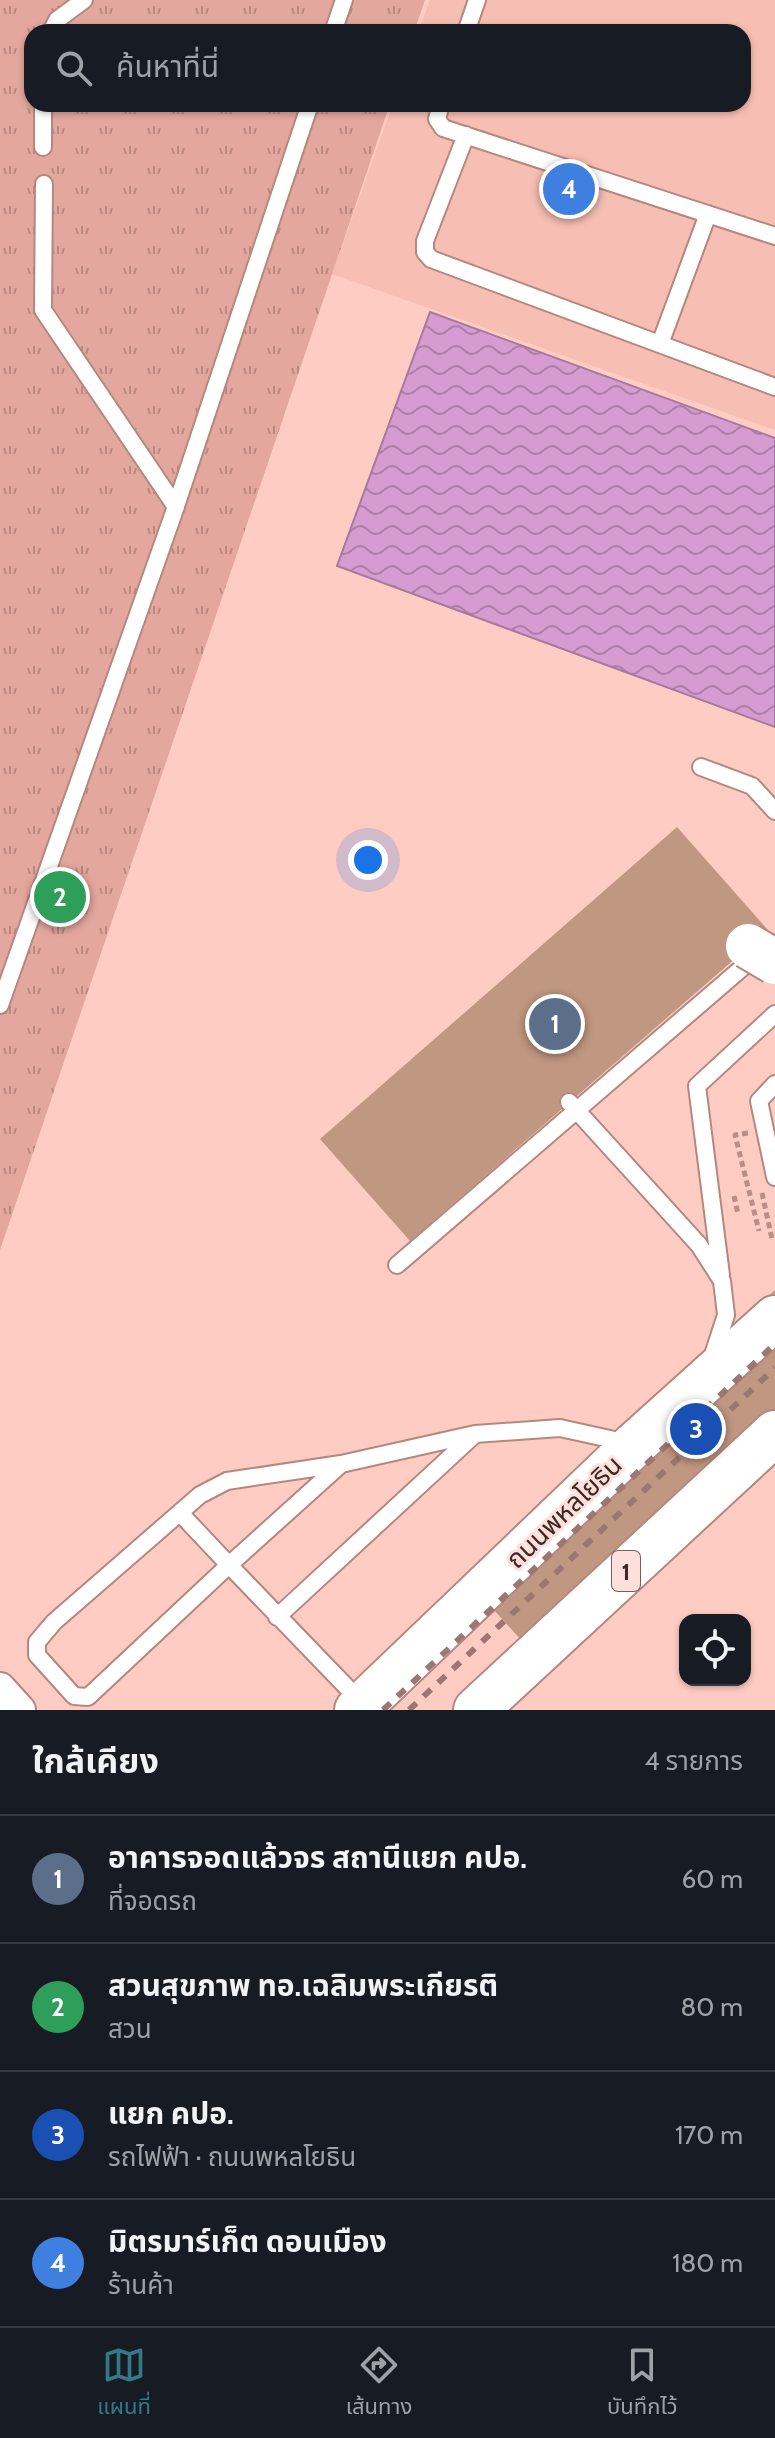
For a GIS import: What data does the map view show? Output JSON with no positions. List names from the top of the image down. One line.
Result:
{"streets":{"main road":["ถนนพหลโยธิน","1"]},"page":{"search":"ค้นหาที่นี่","pins":["4","2","1","3"],"heading":["ใกล้เคียง","4 รายการ"],"list":[{"mark":"1","name":"อาคารจอดแล้วจร สถานีแยก คปอ.","note":"ที่จอดรถ","value":"60 m"},{"mark":"2","name":"สวนสุขภาพ ทอ.เฉลิมพระเกียรติ","note":"สวน","value":"80 m"},{"mark":"3","name":"แยก คปอ.","note":"รถไฟฟ้า · ถนนพหลโยธิน","value":"170 m"},{"mark":"4","name":"มิตรมาร์เก็ต ดอนเมือง","note":"ร้านค้า","value":"180 m"}],"nav":["แผนที่","เส้นทาง","บันทึกไว้"]}}
